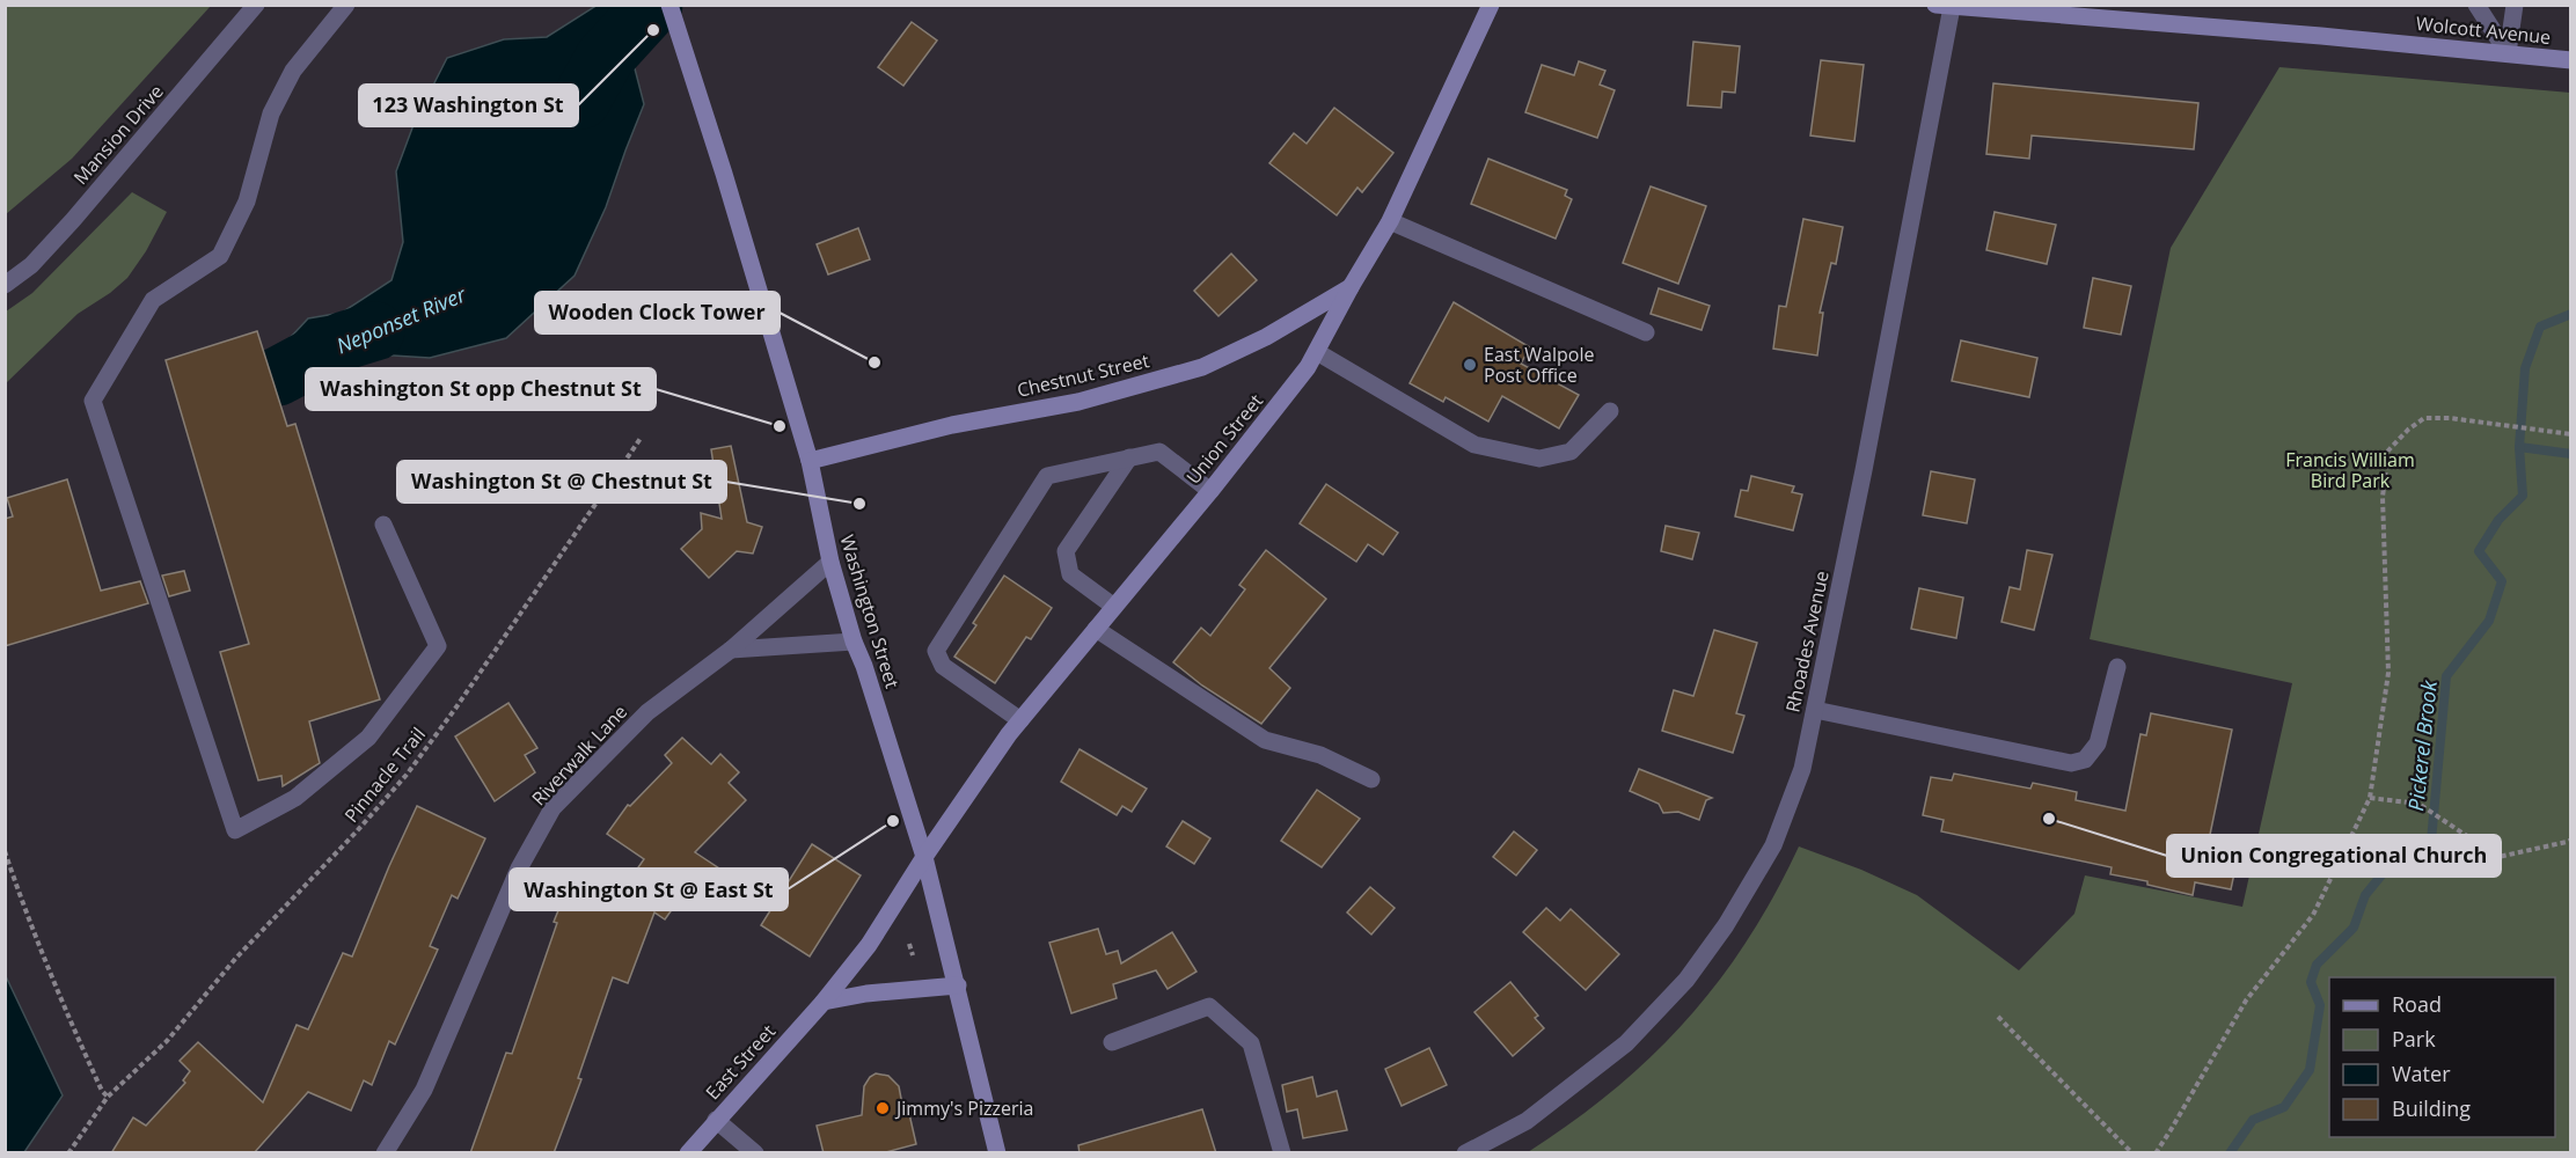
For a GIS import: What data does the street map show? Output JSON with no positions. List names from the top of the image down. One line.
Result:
{"streets":{"main road":["Wolcott Avenue","Chestnut Street","Union Street","Washington Street","East Street"],"street":["Mansion Drive","Rhoades Avenue","Riverwalk Lane"],"path":["Pinnacle Trail"]},"crossings":[["Wolcott Avenue","Rhoades Avenue"],["Chestnut Street","Union Street"],["Chestnut Street","Washington Street"],["Union Street","Washington Street"],["Union Street","East Street"],["Washington Street","Riverwalk Lane"],["Washington Street","East Street"]],"water":["Neponset River","Pickerel Brook"],"parks":["Francis William Bird Park"],"places":["123 Washington St","Wooden Clock Tower","East Walpole Post Office","Washington St opp Chestnut St","Washington St @ Chestnut St","Union Congregational Church","Washington St @ East St","Jimmy's Pizzeria"],"legend":["Road","Park","Water","Building"]}
